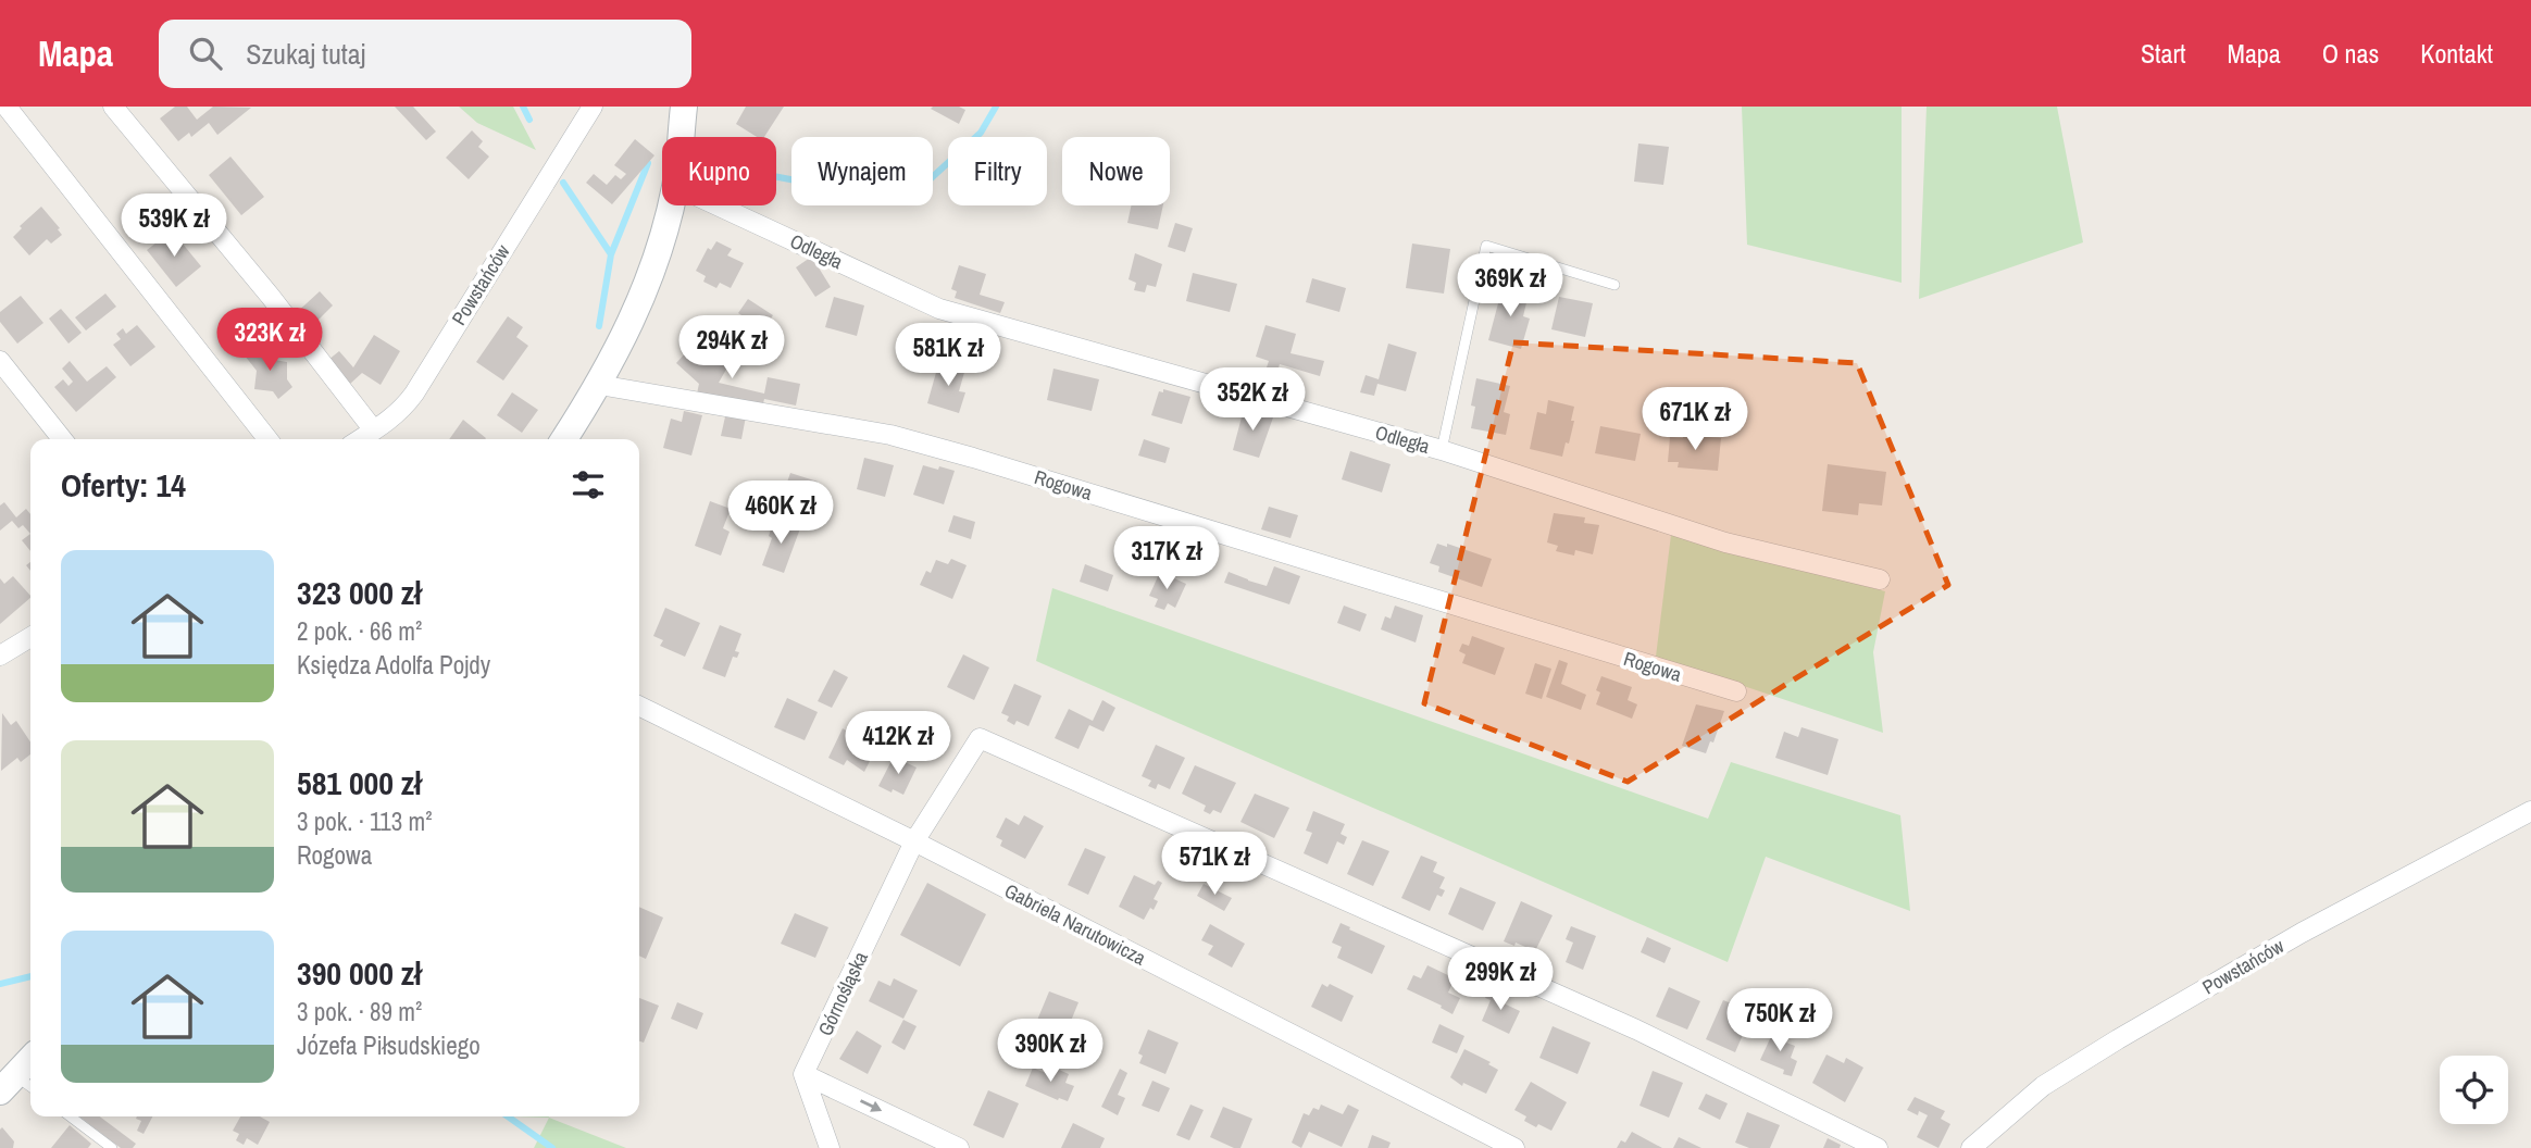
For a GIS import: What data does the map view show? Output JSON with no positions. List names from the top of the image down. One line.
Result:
{"streets":{"street":["Odległa","Powstańców","Rogowa","Gabriela Narutowicza","Górnośląska"]},"crossings":[["Gabriela Narutowicza","Górnośląska"]],"page":{"header":"Mapa","search":"Szukaj tutaj","nav":["Start","Mapa","O nas","Kontakt"],"chip":["Kupno","Wynajem","Filtry","Nowe"],"price":["539K zł","369K zł","323K zł","294K zł","581K zł","352K zł","671K zł","460K zł","317K zł","412K zł","571K zł","299K zł","750K zł","390K zł"],"heading":"Oferty: 14","list":[{"name":"323 000 zł","note":"2 pok. · 66 m² · Księdza Adolfa Pojdy"},{"name":"581 000 zł","note":"3 pok. · 113 m² · Rogowa"},{"name":"390 000 zł","note":"3 pok. · 89 m² · Józefa Piłsudskiego"}]}}
